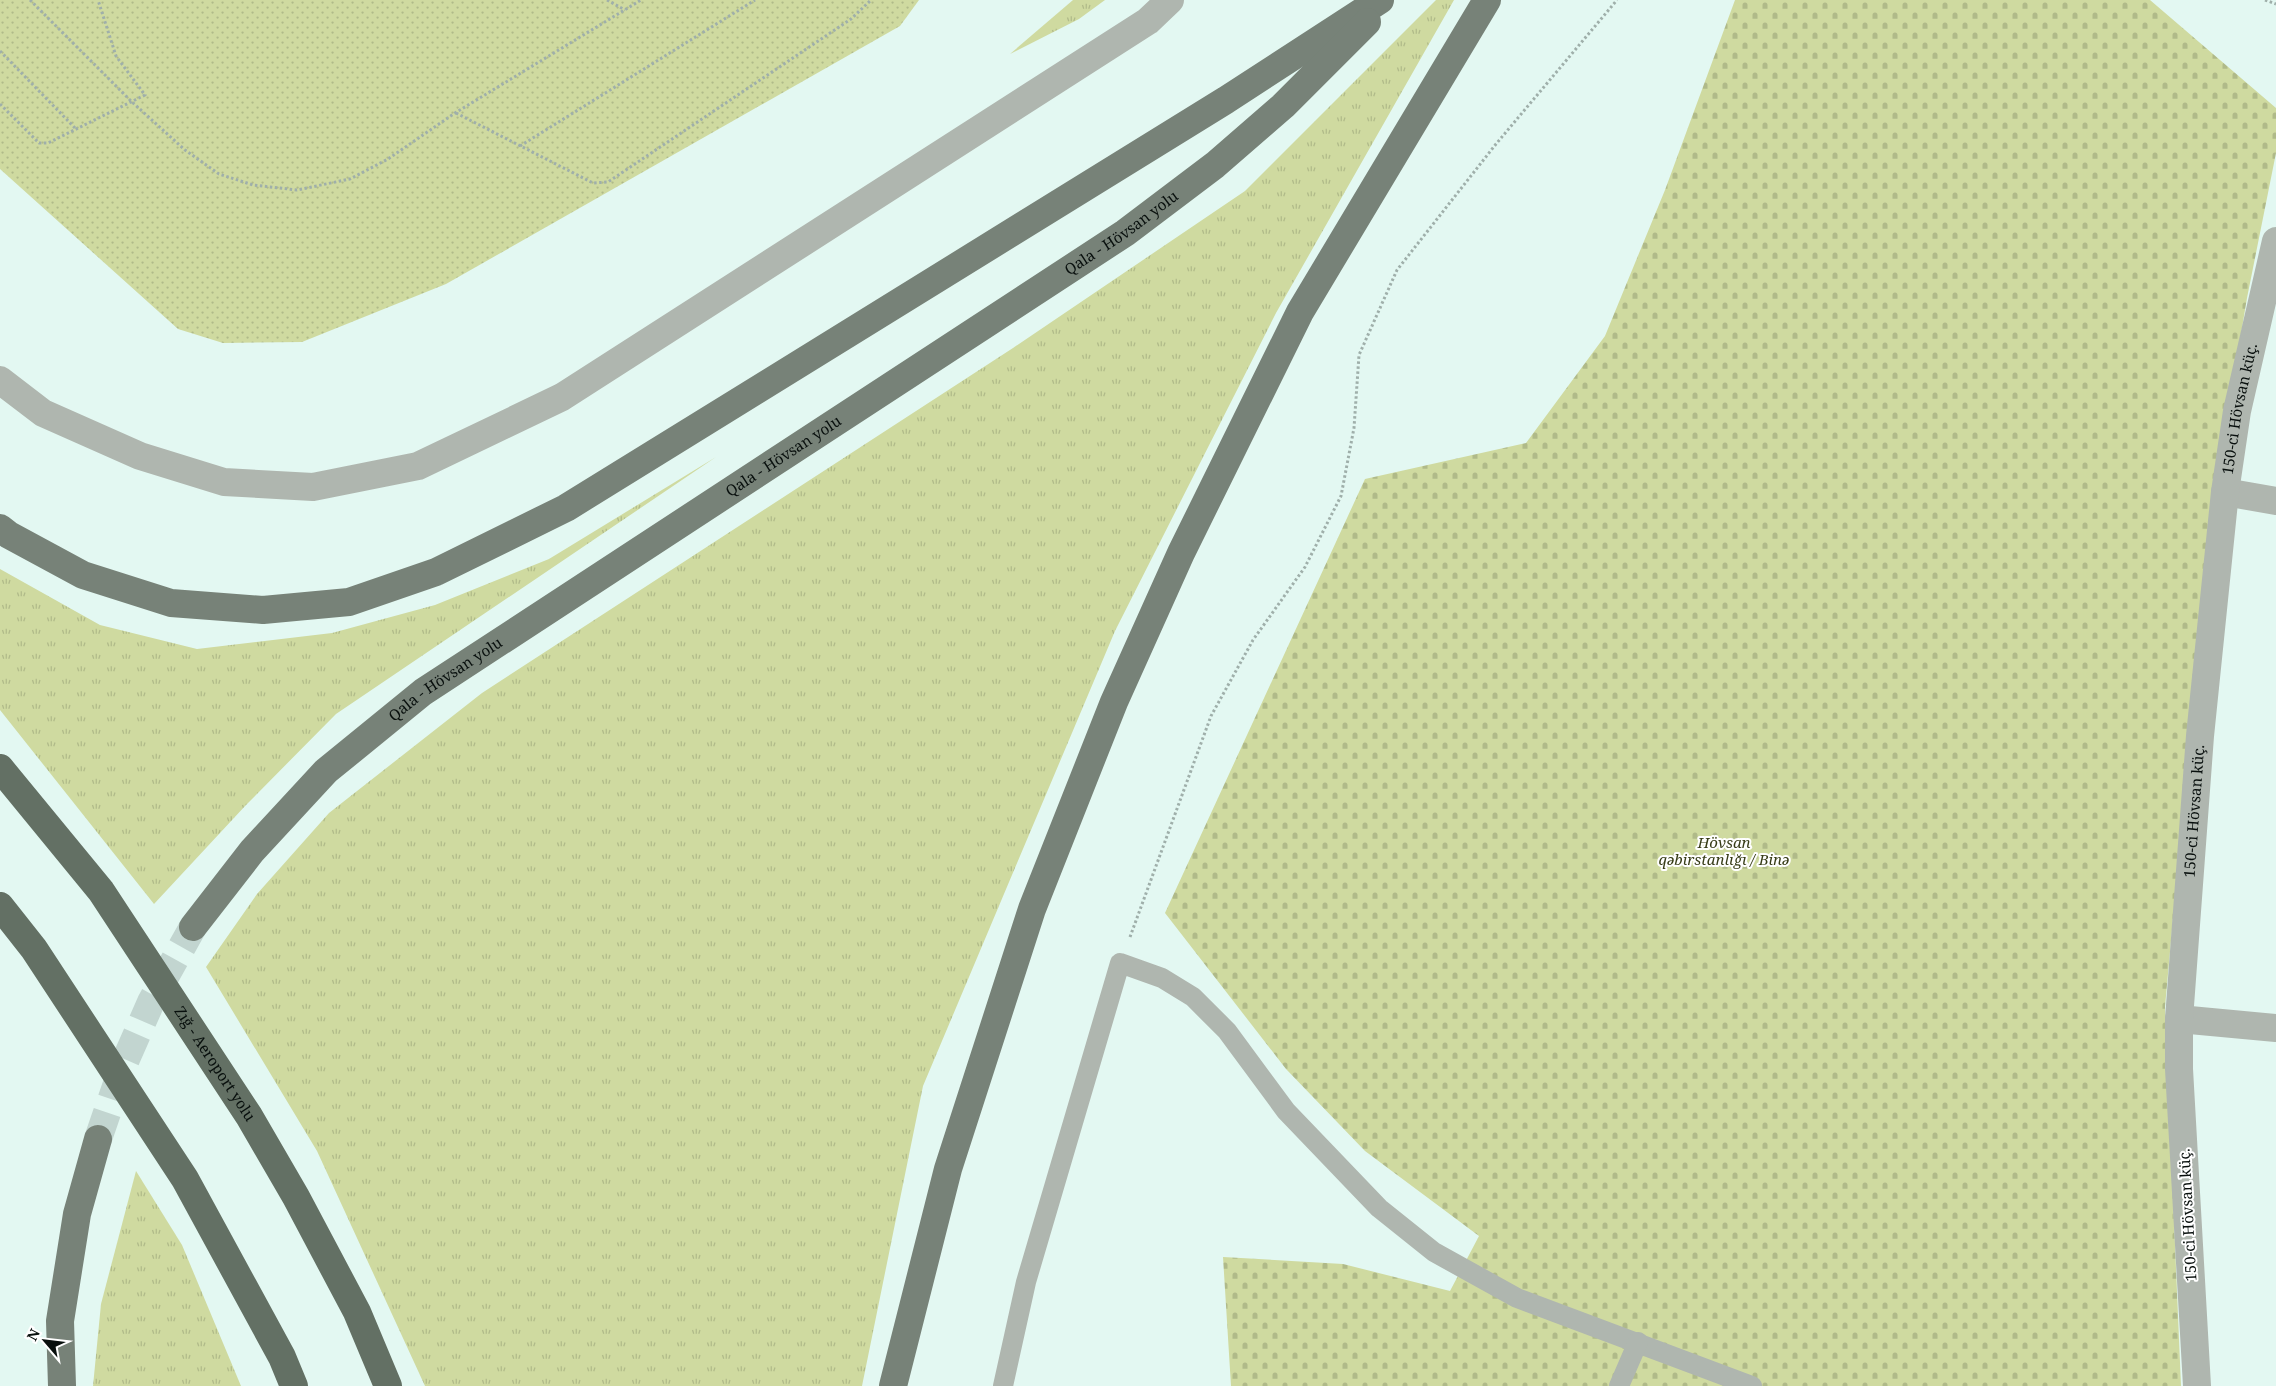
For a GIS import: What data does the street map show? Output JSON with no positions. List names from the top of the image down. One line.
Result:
{"streets":{"highway":["Zığ - Aeroport yolu"],"main road":["Qala - Hövsan yolu"],"street":["150-ci Hövsan küç."]},"parks":["Hövsan qəbirstanlığı / Binə"],"north":"top left"}
